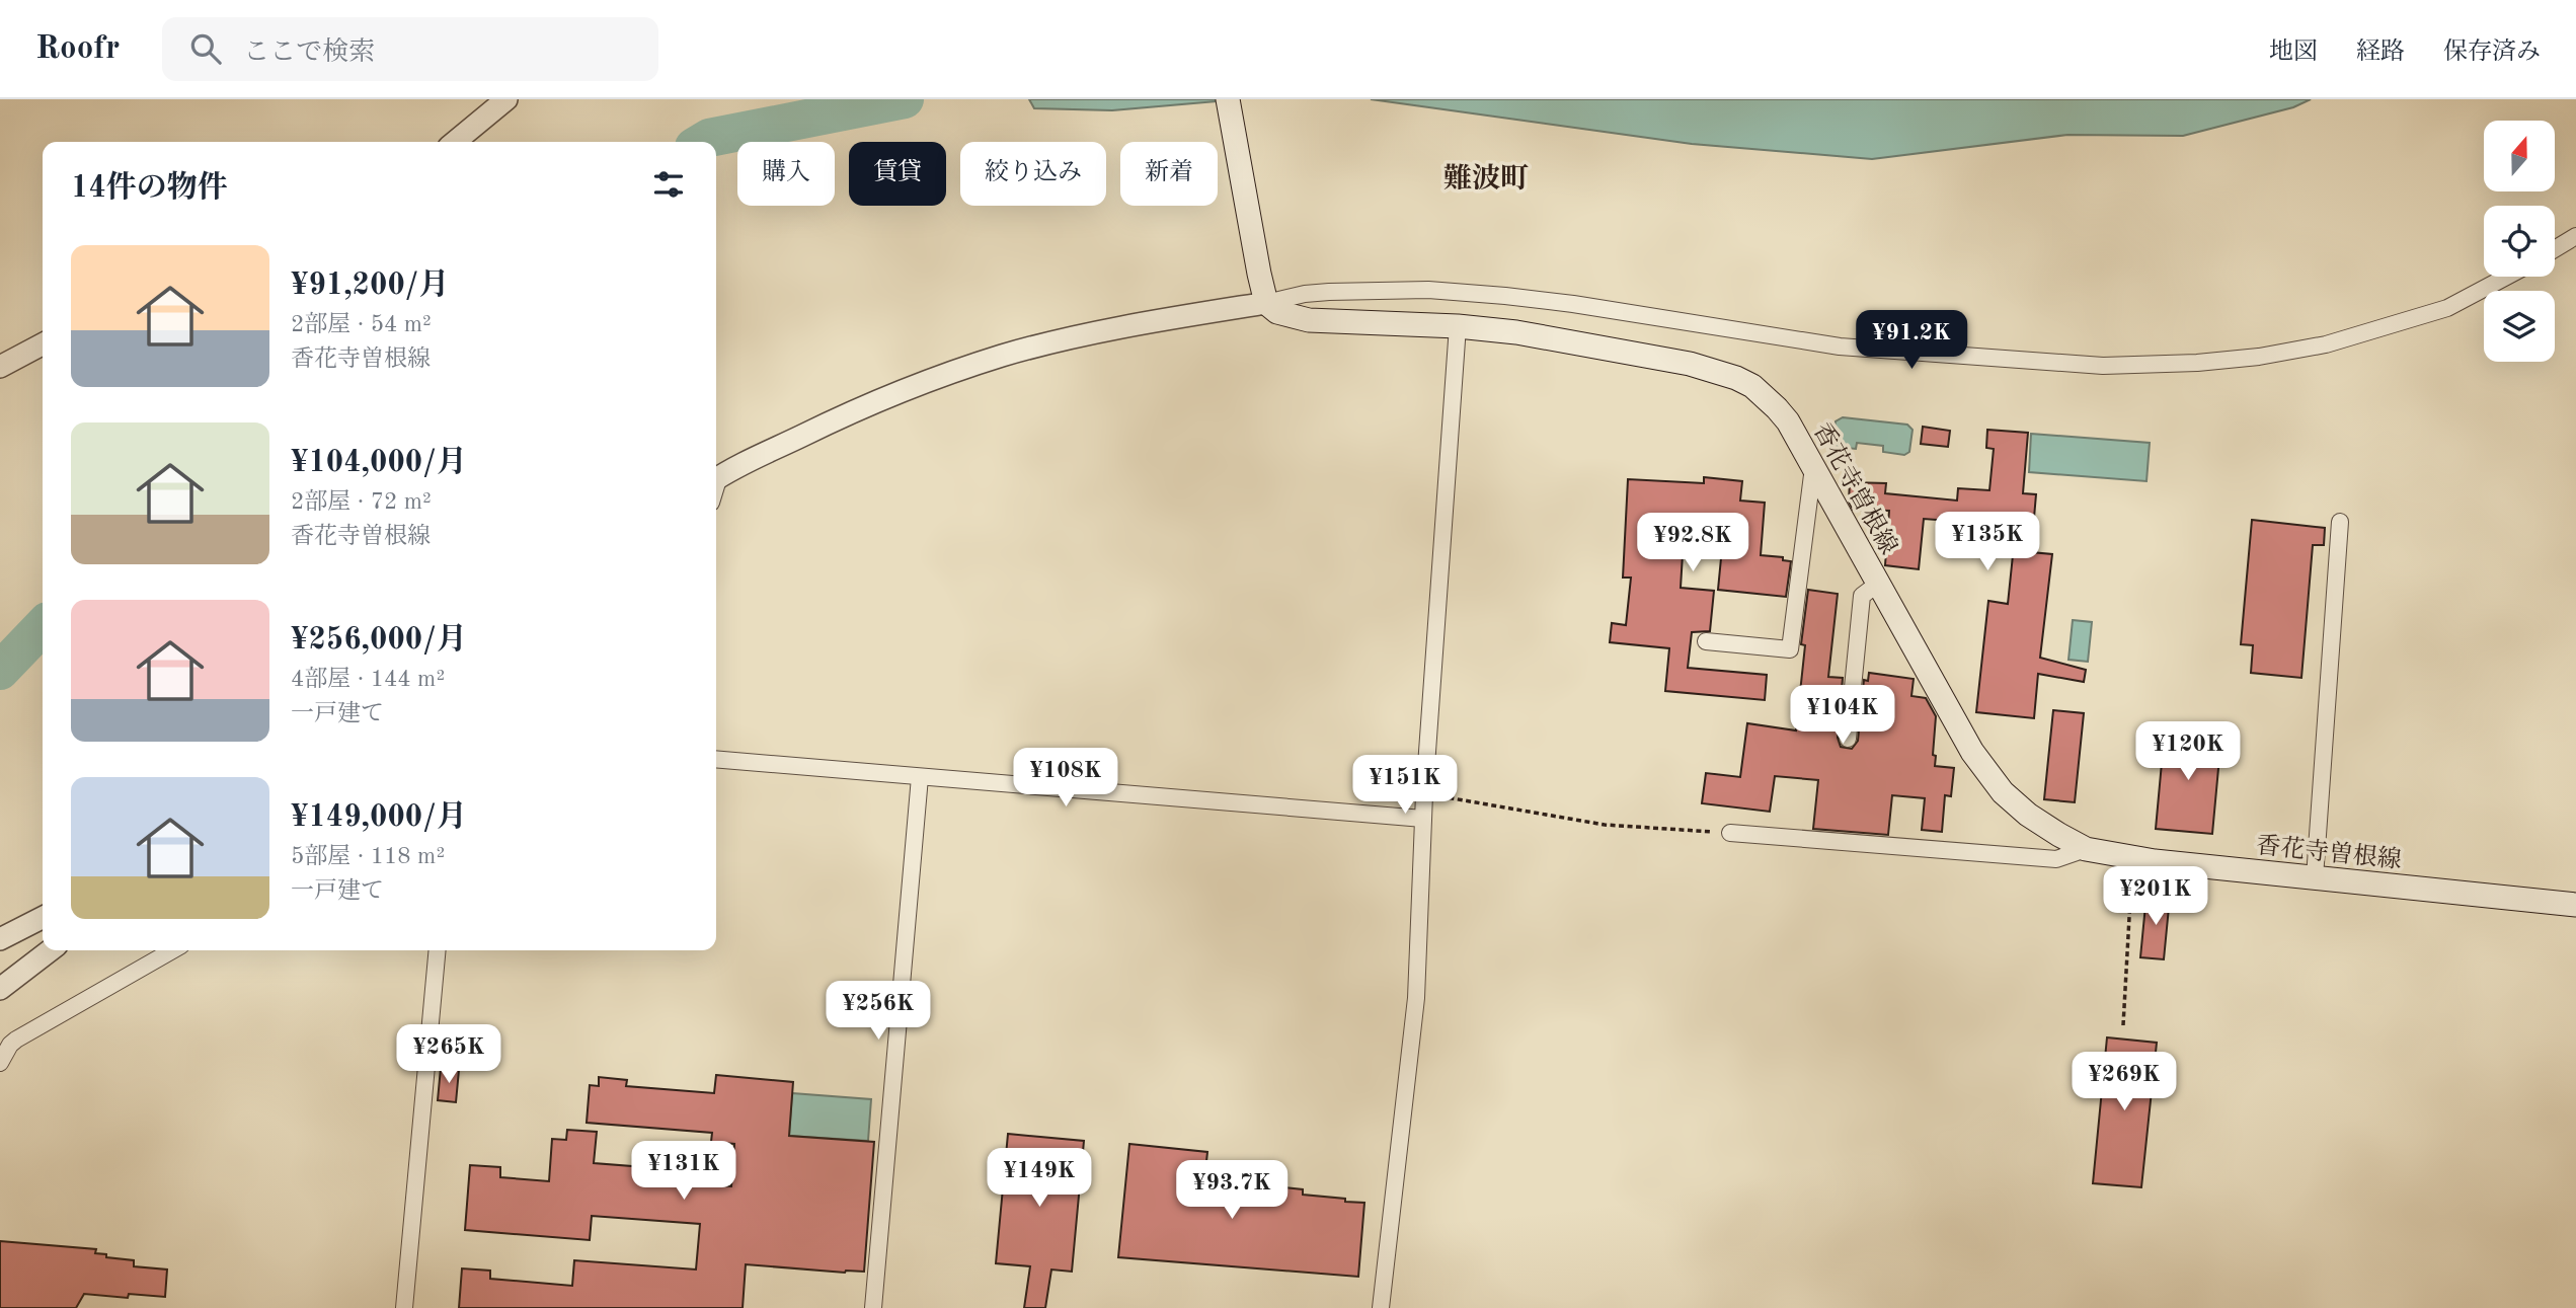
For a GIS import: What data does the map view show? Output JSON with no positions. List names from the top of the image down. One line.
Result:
{"streets":{"main road":["香花寺曽根線"]},"districts":["難波町"],"north":"top","page":{"header":"Roofr","search":"ここで検索","nav":["地図","経路","保存済み"],"chip":["購入","賃貸","絞り込み","新着"],"heading":"14件の物件","list":[{"name":"¥91,200/月","note":"2部屋 · 54 m² · 香花寺曽根線"},{"name":"¥104,000/月","note":"2部屋 · 72 m² · 香花寺曽根線"},{"name":"¥256,000/月","note":"4部屋 · 144 m² · 一戸建て"},{"name":"¥149,000/月","note":"5部屋 · 118 m² · 一戸建て"}],"price":["¥91.2K","¥135K","¥92.8K","¥104K","¥120K","¥108K","¥151K","¥201K","¥256K","¥265K","¥269K","¥131K","¥149K","¥93.7K"]}}
